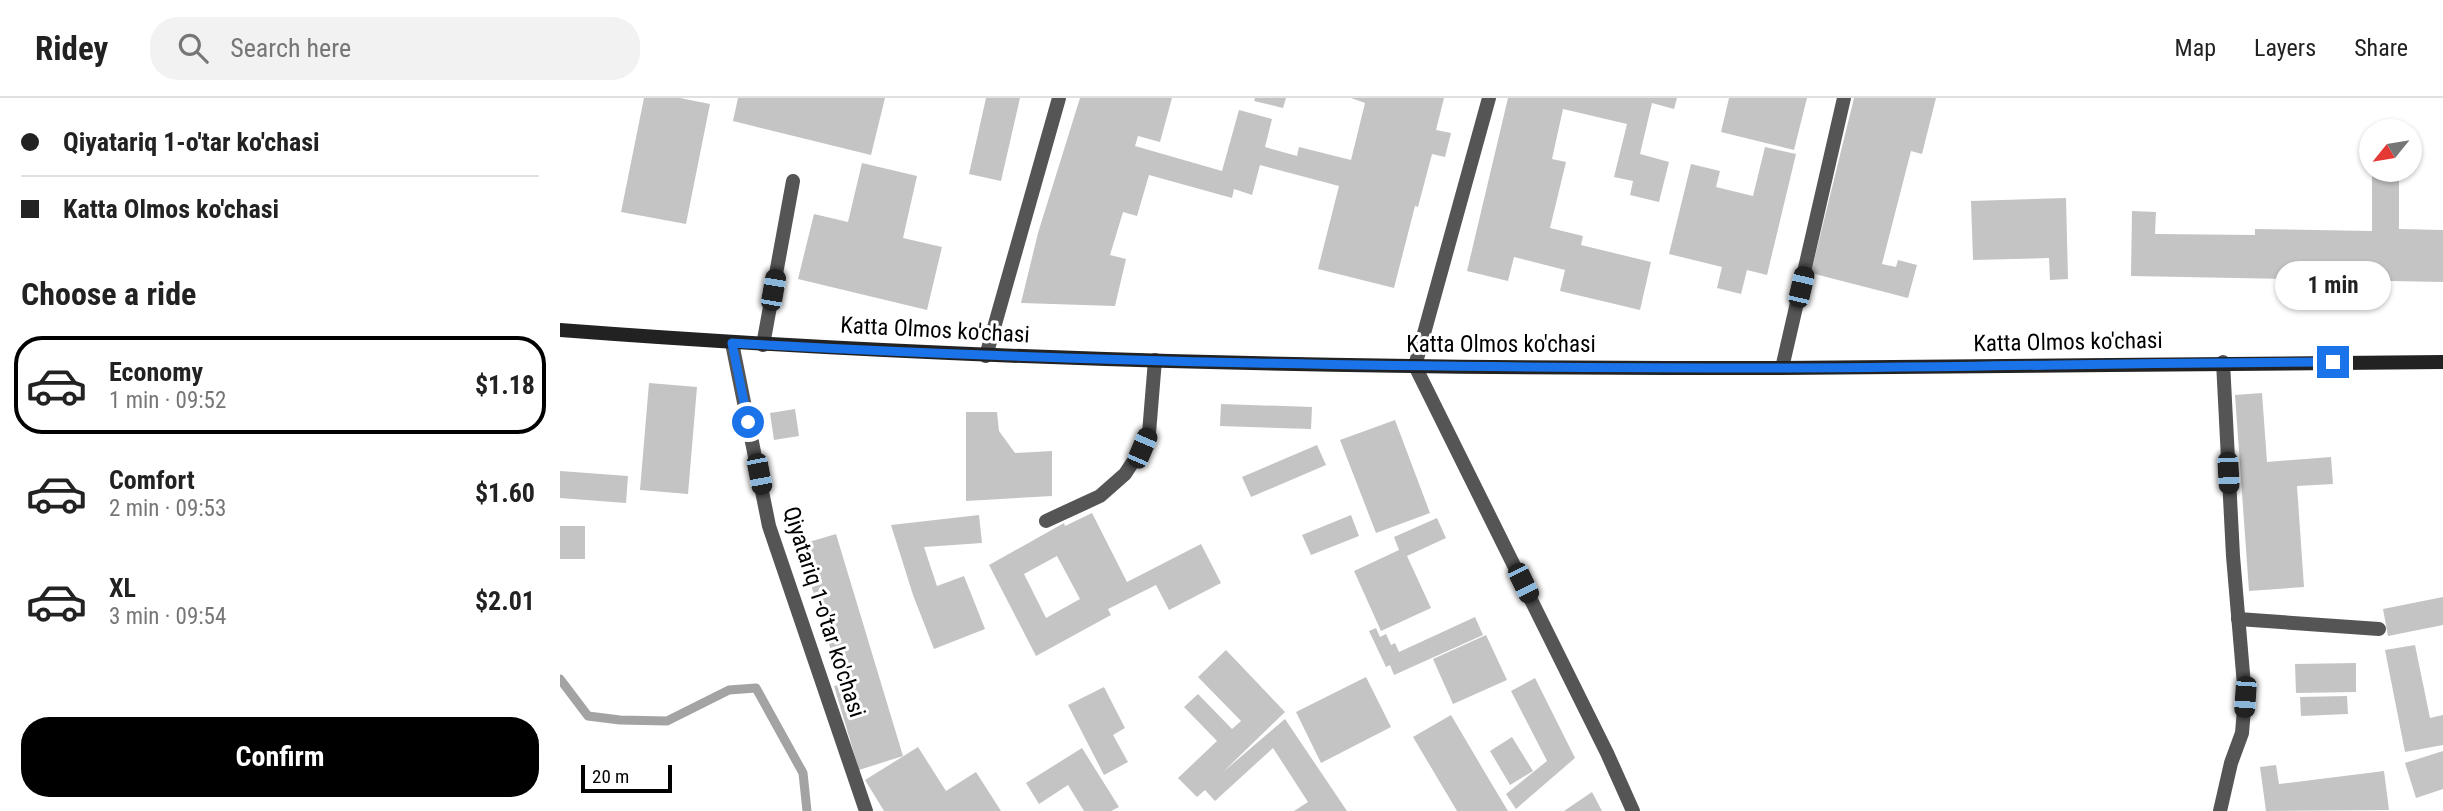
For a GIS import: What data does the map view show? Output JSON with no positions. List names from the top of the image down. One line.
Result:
{"streets":{"street":["Katta Olmos ko'chasi","Qiyatariq 1-o'tar ko'chasi"]},"crossings":[["Katta Olmos ko'chasi","Qiyatariq 1-o'tar ko'chasi"]],"scale_bar":"20 m","north":"bottom left","page":{"header":"Ridey","search":"Search here","nav":["Map","Layers","Share"],"banner":["Qiyatariq 1-o'tar ko'chasi","Katta Olmos ko'chasi"],"heading":"Choose a ride","bubble":"1 min","list":[{"name":"Economy","note":"1 min · 09:52","value":"$1.18"},{"name":"Comfort","note":"2 min · 09:53","value":"$1.60"},{"name":"XL","note":"3 min · 09:54","value":"$2.01"}],"buttons":"Confirm","scale":"20 m"}}
